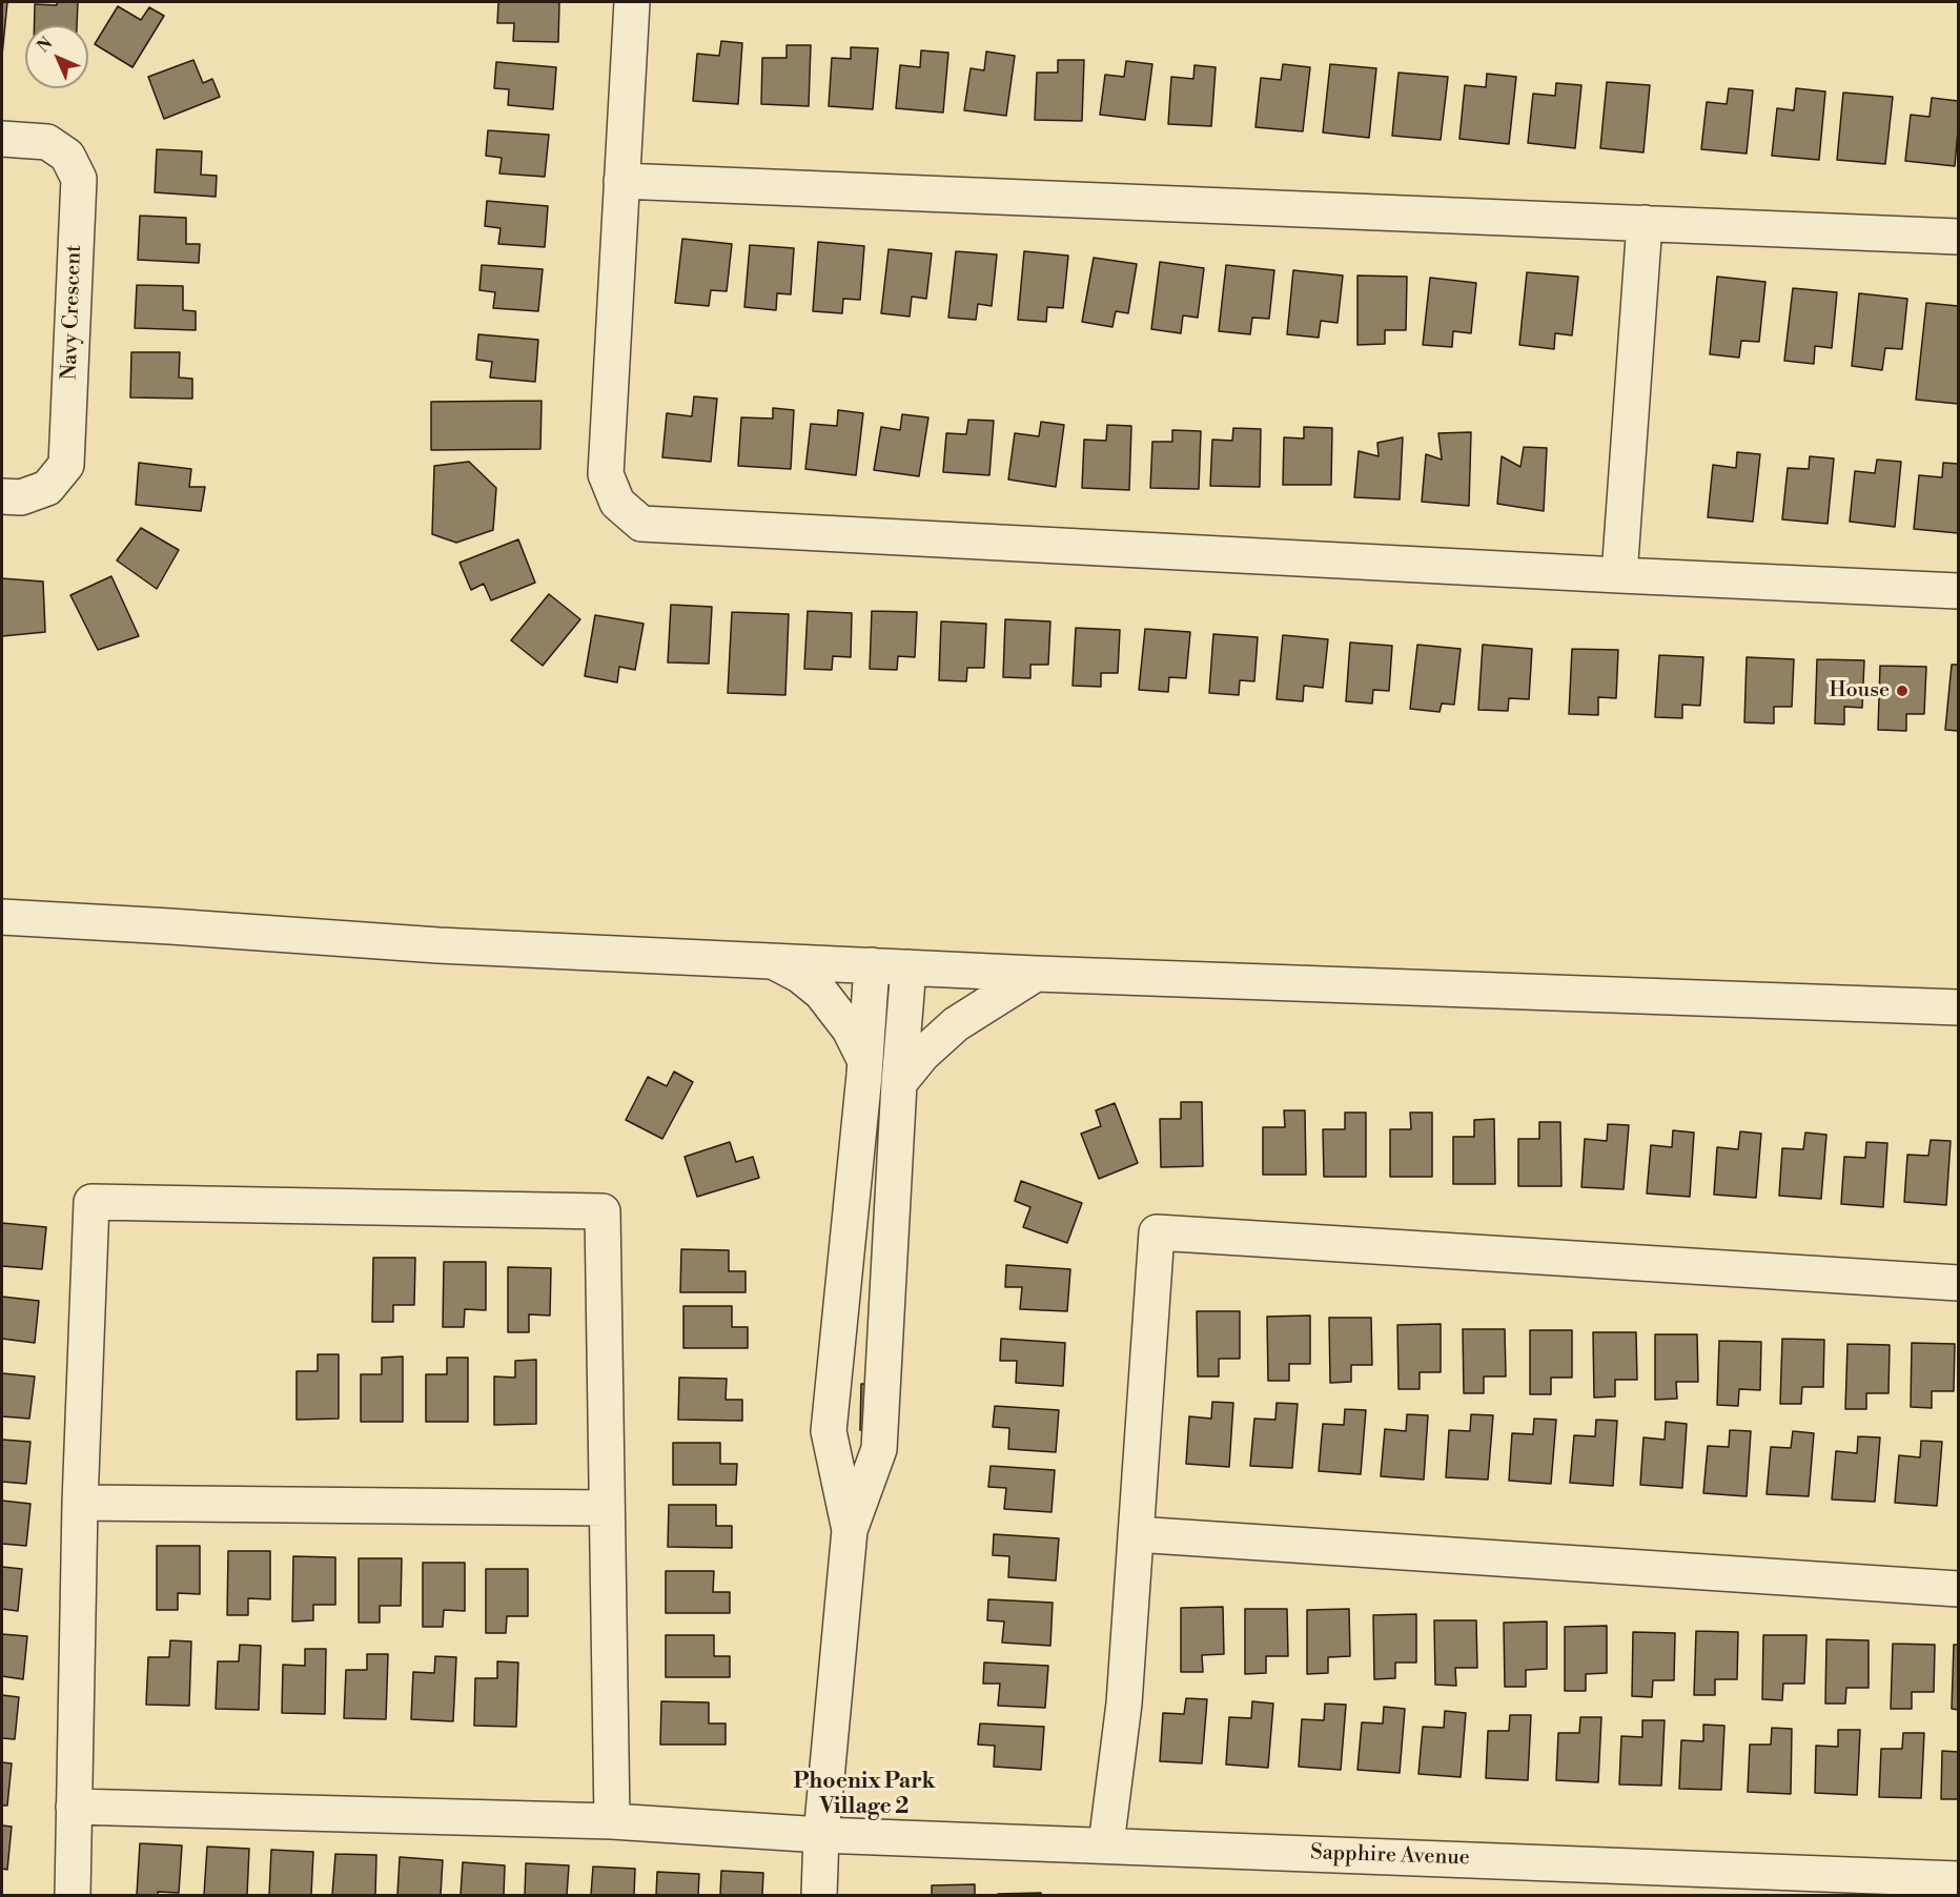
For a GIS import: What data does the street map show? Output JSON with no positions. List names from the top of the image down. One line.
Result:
{"streets":{"street":["Navy Crescent","Sapphire Avenue"]},"districts":["Phoenix Park Village 2"],"places":["House"],"north":"top left"}
